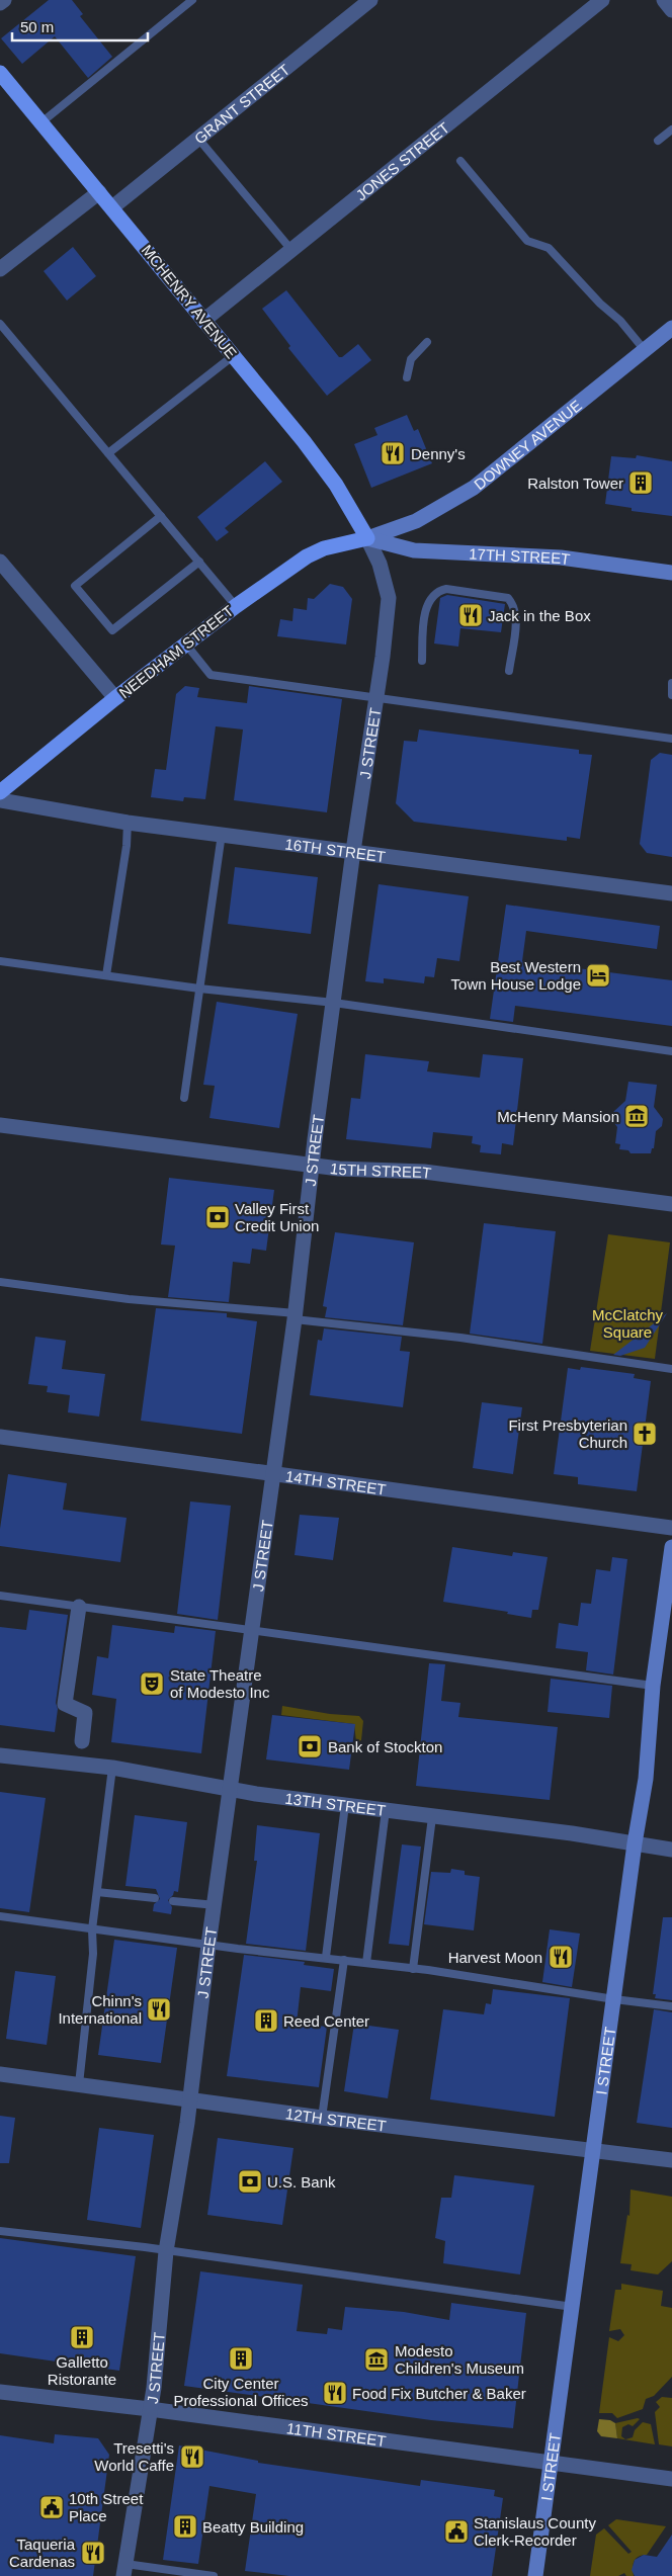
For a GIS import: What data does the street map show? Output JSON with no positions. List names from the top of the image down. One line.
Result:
{"streets":{"main road":["MCHENRY AVENUE","NEEDHAM STREET"],"street":["GRANT STREET","JONES STREET","DOWNEY AVENUE","17TH STREET","J STREET","16TH STREET","15TH STREET","14TH STREET","13TH STREET","I STREET","12TH STREET","11TH STREET"]},"crossings":[["GRANT STREET","MCHENRY AVENUE"],["JONES STREET","MCHENRY AVENUE"],["MCHENRY AVENUE","DOWNEY AVENUE"],["MCHENRY AVENUE","17TH STREET"],["MCHENRY AVENUE","NEEDHAM STREET"],["MCHENRY AVENUE","J STREET"],["DOWNEY AVENUE","17TH STREET"],["DOWNEY AVENUE","NEEDHAM STREET"],["DOWNEY AVENUE","J STREET"],["17TH STREET","NEEDHAM STREET"],["17TH STREET","J STREET"],["NEEDHAM STREET","J STREET"],["J STREET","16TH STREET"],["J STREET","15TH STREET"],["J STREET","14TH STREET"],["J STREET","13TH STREET"],["J STREET","12TH STREET"],["J STREET","11TH STREET"],["13TH STREET","I STREET"],["I STREET","12TH STREET"],["I STREET","11TH STREET"]],"parks":["McClatchy Square"],"places":{"restaurant":["Denny's","Jack in the Box","Harvest Moon","Chinn's International","Food Fix Butcher & Baker","Tresetti's World Caffe","Taqueria Cardenas"],"building":["Ralston Tower","Reed Center","Galletto Ristorante","City Center Professional Offices","Beatty Building"],"hotel":["Best Western Town House Lodge"],"museum":["McHenry Mansion","Modesto Children's Museum"],"bank":["Valley First Credit Union","Bank of Stockton","U.S. Bank"],"church":["First Presbyterian Church"],"theatre":["State Theatre of Modesto Inc"],"public building":["10th Street Place","Stanislaus County Clerk-Recorder"]},"scale_bar":"50 m"}
